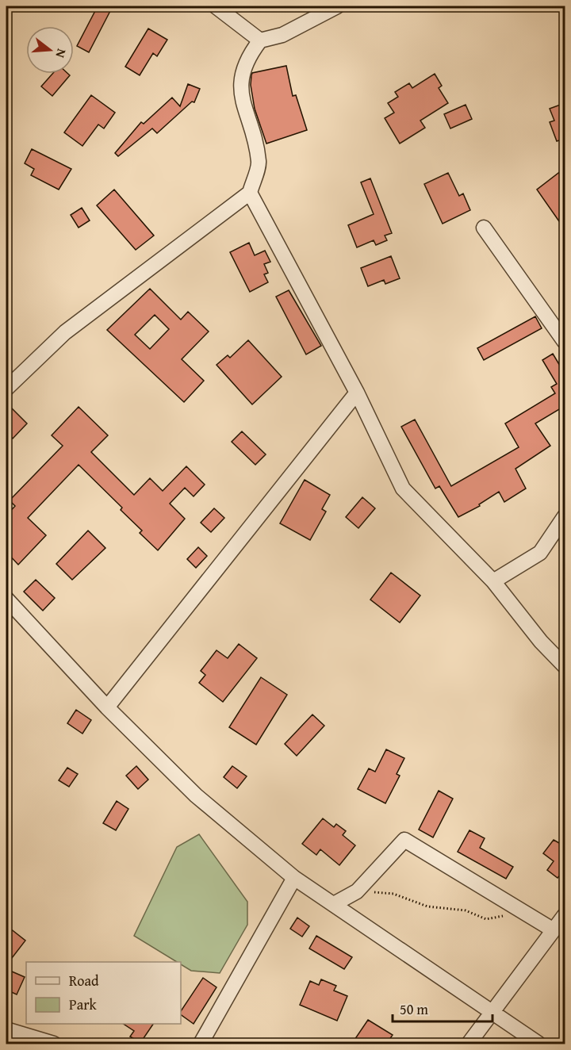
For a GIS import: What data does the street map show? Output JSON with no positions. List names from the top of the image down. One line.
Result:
{"legend":["Road","Park"],"scale_bar":"50 m","north":"right"}
